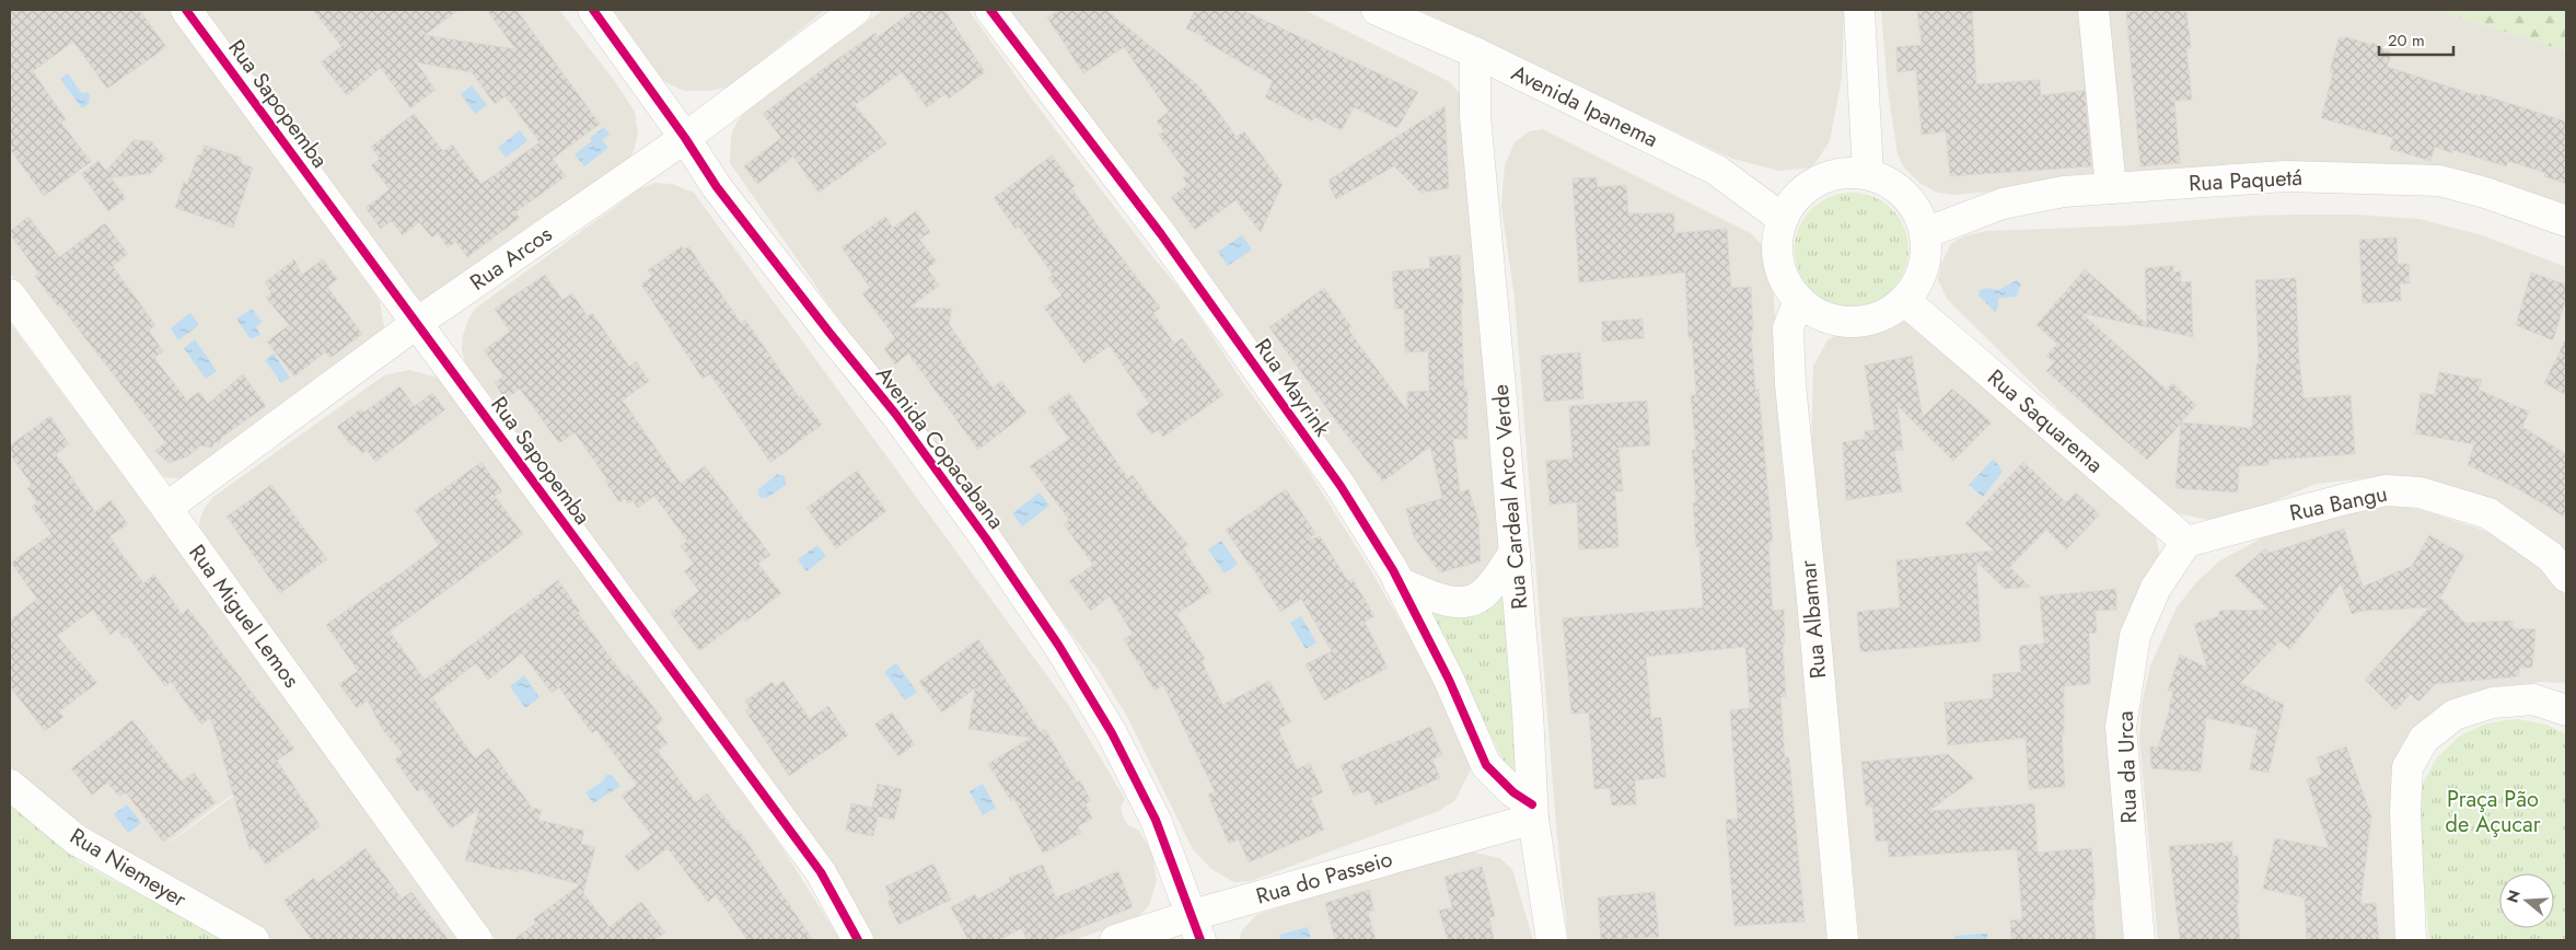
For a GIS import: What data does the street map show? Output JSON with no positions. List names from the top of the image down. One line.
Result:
{"streets":{"street":["Rua Sapopemba","Avenida Ipanema","Rua Paquetá","Rua Arcos","Rua Mayrink","Rua Saquarema","Avenida Copacabana","Rua Cardeal Arco Verde","Rua Bangu","Rua Miguel Lemos","Rua Albamar","Rua da Urca","Rua Niemeyer","Rua do Passeio"]},"crossings":[["Rua Sapopemba","Rua Arcos"],["Avenida Ipanema","Rua Paquetá"],["Avenida Ipanema","Rua Saquarema"],["Avenida Ipanema","Rua Cardeal Arco Verde"],["Avenida Ipanema","Rua Albamar"],["Rua Paquetá","Rua Saquarema"],["Rua Paquetá","Rua Albamar"],["Rua Arcos","Avenida Copacabana"],["Rua Arcos","Rua Miguel Lemos"],["Rua Mayrink","Rua Cardeal Arco Verde"],["Rua Mayrink","Rua do Passeio"],["Rua Saquarema","Rua Bangu"],["Rua Saquarema","Rua Albamar"],["Rua Saquarema","Rua da Urca"],["Avenida Copacabana","Rua do Passeio"],["Rua Cardeal Arco Verde","Rua do Passeio"],["Rua Bangu","Rua da Urca"]],"parks":["Praça Pão de Açucar"],"scale_bar":"20 m","north":"left"}
